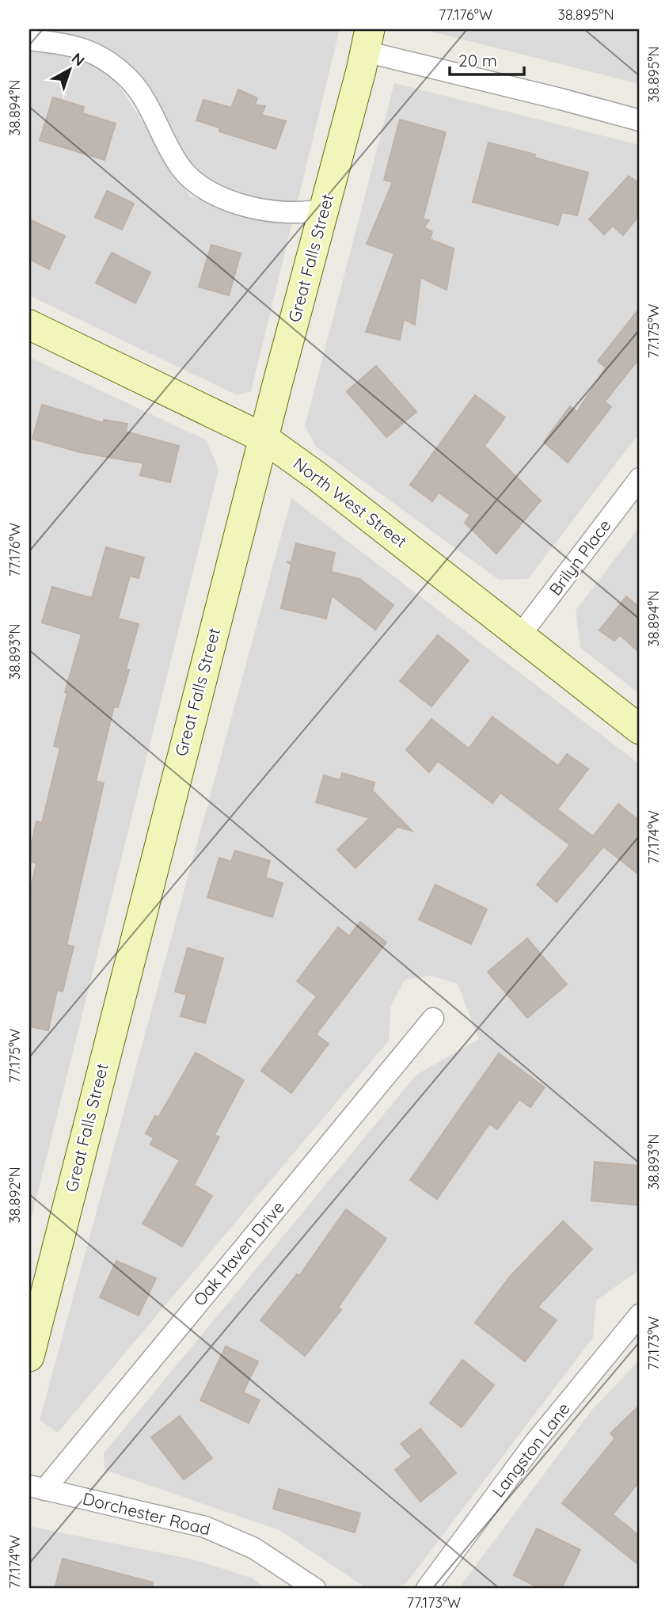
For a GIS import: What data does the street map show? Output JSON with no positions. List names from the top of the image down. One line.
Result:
{"streets":{"main road":["Great Falls Street","North West Street"],"street":["Brilyn Place","Oak Haven Drive","Langston Lane","Dorchester Road"]},"crossings":[["Great Falls Street","North West Street"],["North West Street","Brilyn Place"],["Oak Haven Drive","Dorchester Road"]],"scale_bar":"20 m","north":"top right","coordinates":["77.176°W","38.895°N","38.894°N","77.175°W","38.893°N","77.174°W","38.892°N","77.173°W"]}
